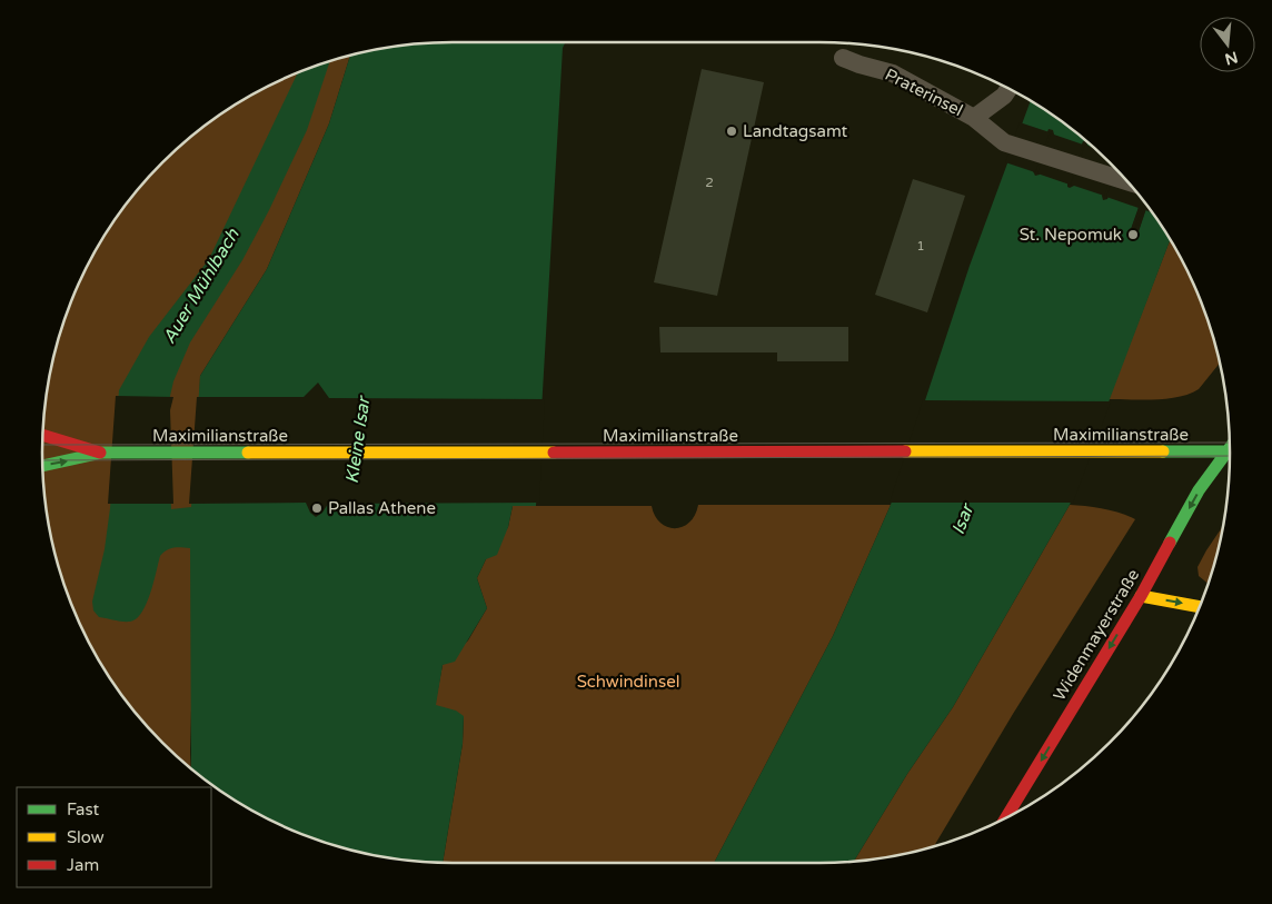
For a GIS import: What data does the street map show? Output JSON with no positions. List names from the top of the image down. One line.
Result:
{"streets":{"main road":["Maximilianstraße","Widenmayerstraße"],"lane":["Praterinsel"]},"crossings":[["Maximilianstraße","Widenmayerstraße"]],"one_way":["Widenmayerstraße"],"water":["Auer Mühlbach","Kleine Isar","Isar"],"parks":["Schwindinsel"],"places":["Landtagsamt","St. Nepomuk","Pallas Athene"],"house_numbers":["2","1"],"legend":["Fast","Slow","Jam"],"north":"bottom"}
